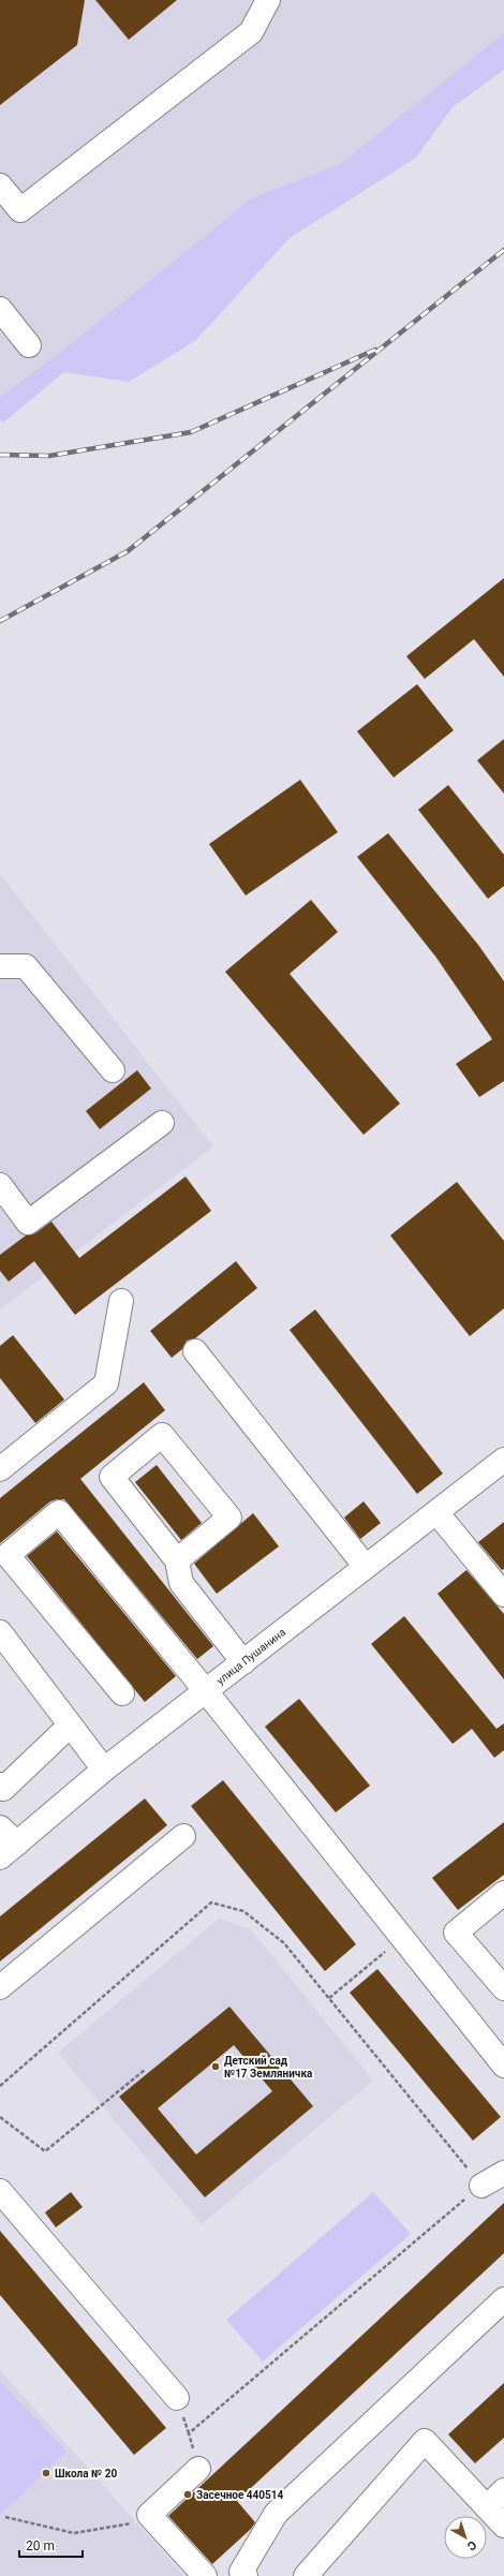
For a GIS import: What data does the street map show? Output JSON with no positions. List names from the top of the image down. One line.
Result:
{"streets":{"street":["улица Пушанина"]},"places":["Детский сад №17 Земляничка","Школа № 20","Засечное 440514"],"scale_bar":"20 m","north":"bottom right"}
